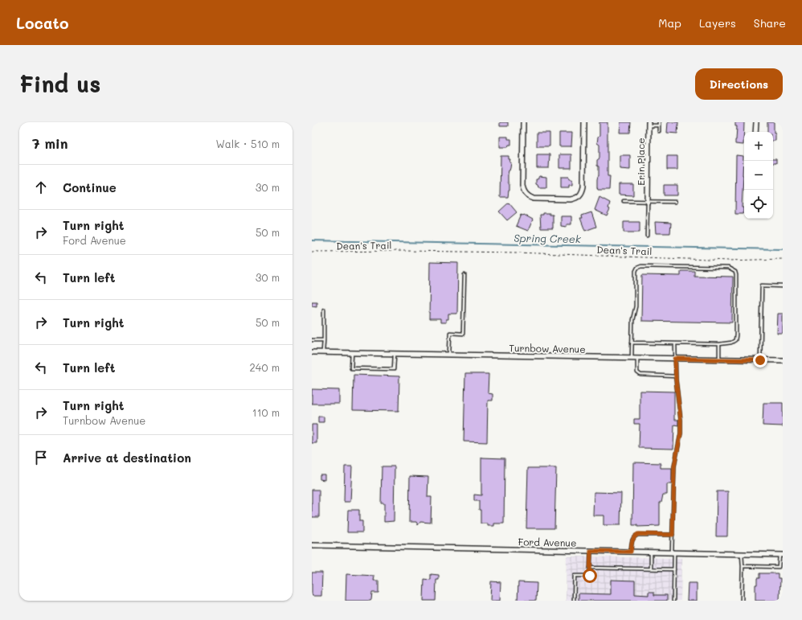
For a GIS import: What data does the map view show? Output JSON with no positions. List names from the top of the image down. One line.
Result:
{"streets":{"street":["Erin Place","Turnbow Avenue","Ford Avenue"],"path":["Dean's Trail"]},"water":["Spring Creek"],"page":{"header":"Locato","nav":["Map","Layers","Share"],"buttons":"Directions","title":"Find us","heading":["7 min","Walk · 510 m"],"map_buttons":["+","−"],"list":[["Continue","30 m"],["Turn right","Ford Avenue","50 m"],["Turn left","30 m"],["Turn right","50 m"],["Turn left","240 m"],["Turn right","Turnbow Avenue","110 m"],"Arrive at destination"]}}
